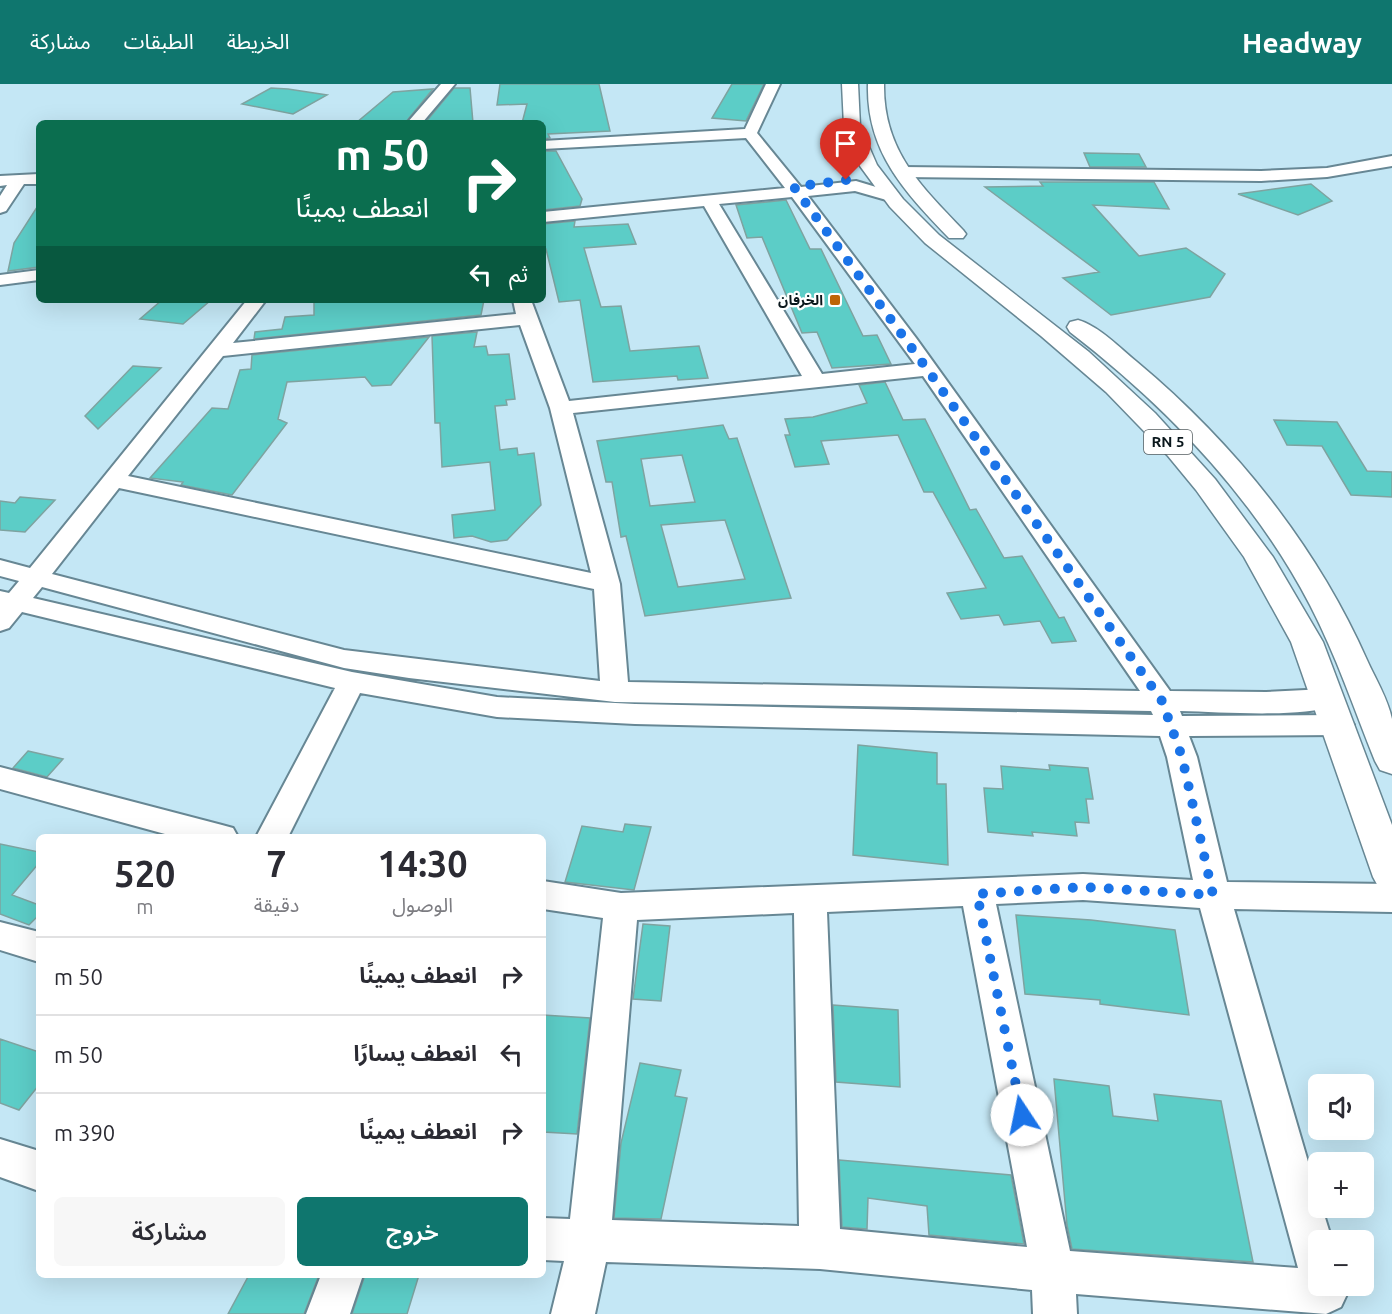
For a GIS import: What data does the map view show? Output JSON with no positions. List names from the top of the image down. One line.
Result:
{"streets":{"highway":["RN 5"]},"places":{"transit":["الخرفان"]},"page":{"header":"Headway","nav":["الخريطة","الطبقات","مشاركة"],"turn":["50 m","انعطف يمينًا"],"then":"ثم","eta":["14:30","الوصول","7","دقيقة","520","m"],"list":[{"name":"انعطف يمينًا","value":"50 m"},{"name":"انعطف يسارًا","value":"50 m"},{"name":"انعطف يمينًا","value":"390 m"}],"map_buttons":["+","−"],"buttons":["خروج","مشاركة"]}}
